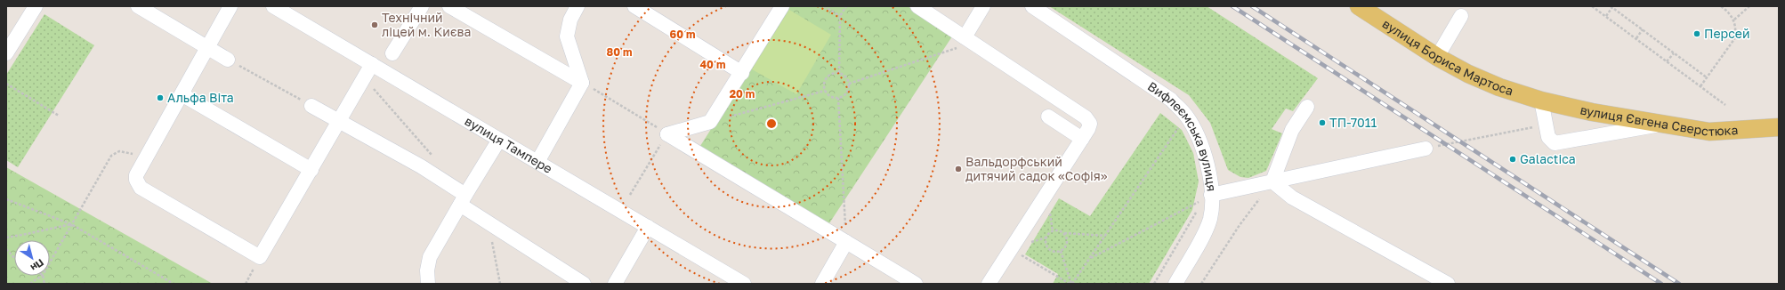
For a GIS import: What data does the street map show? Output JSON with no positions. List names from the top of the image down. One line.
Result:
{"streets":{"main road":["вулиця Бориса Мартоса","вулиця Євгена Сверстюка"],"street":["Вифлеємська вулиця","вулиця Тампере"]},"crossings":[["вулиця Бориса Мартоса","вулиця Євгена Сверстюка"]],"places":["Технічний ліцей м. Києва","Персей","Альфа Віта","ТП-7011","Galactica","Вальдорфський дитячий садок «Софія»"],"north":"bottom right","rings":["60 m","80 m","40 m","20 m"]}
